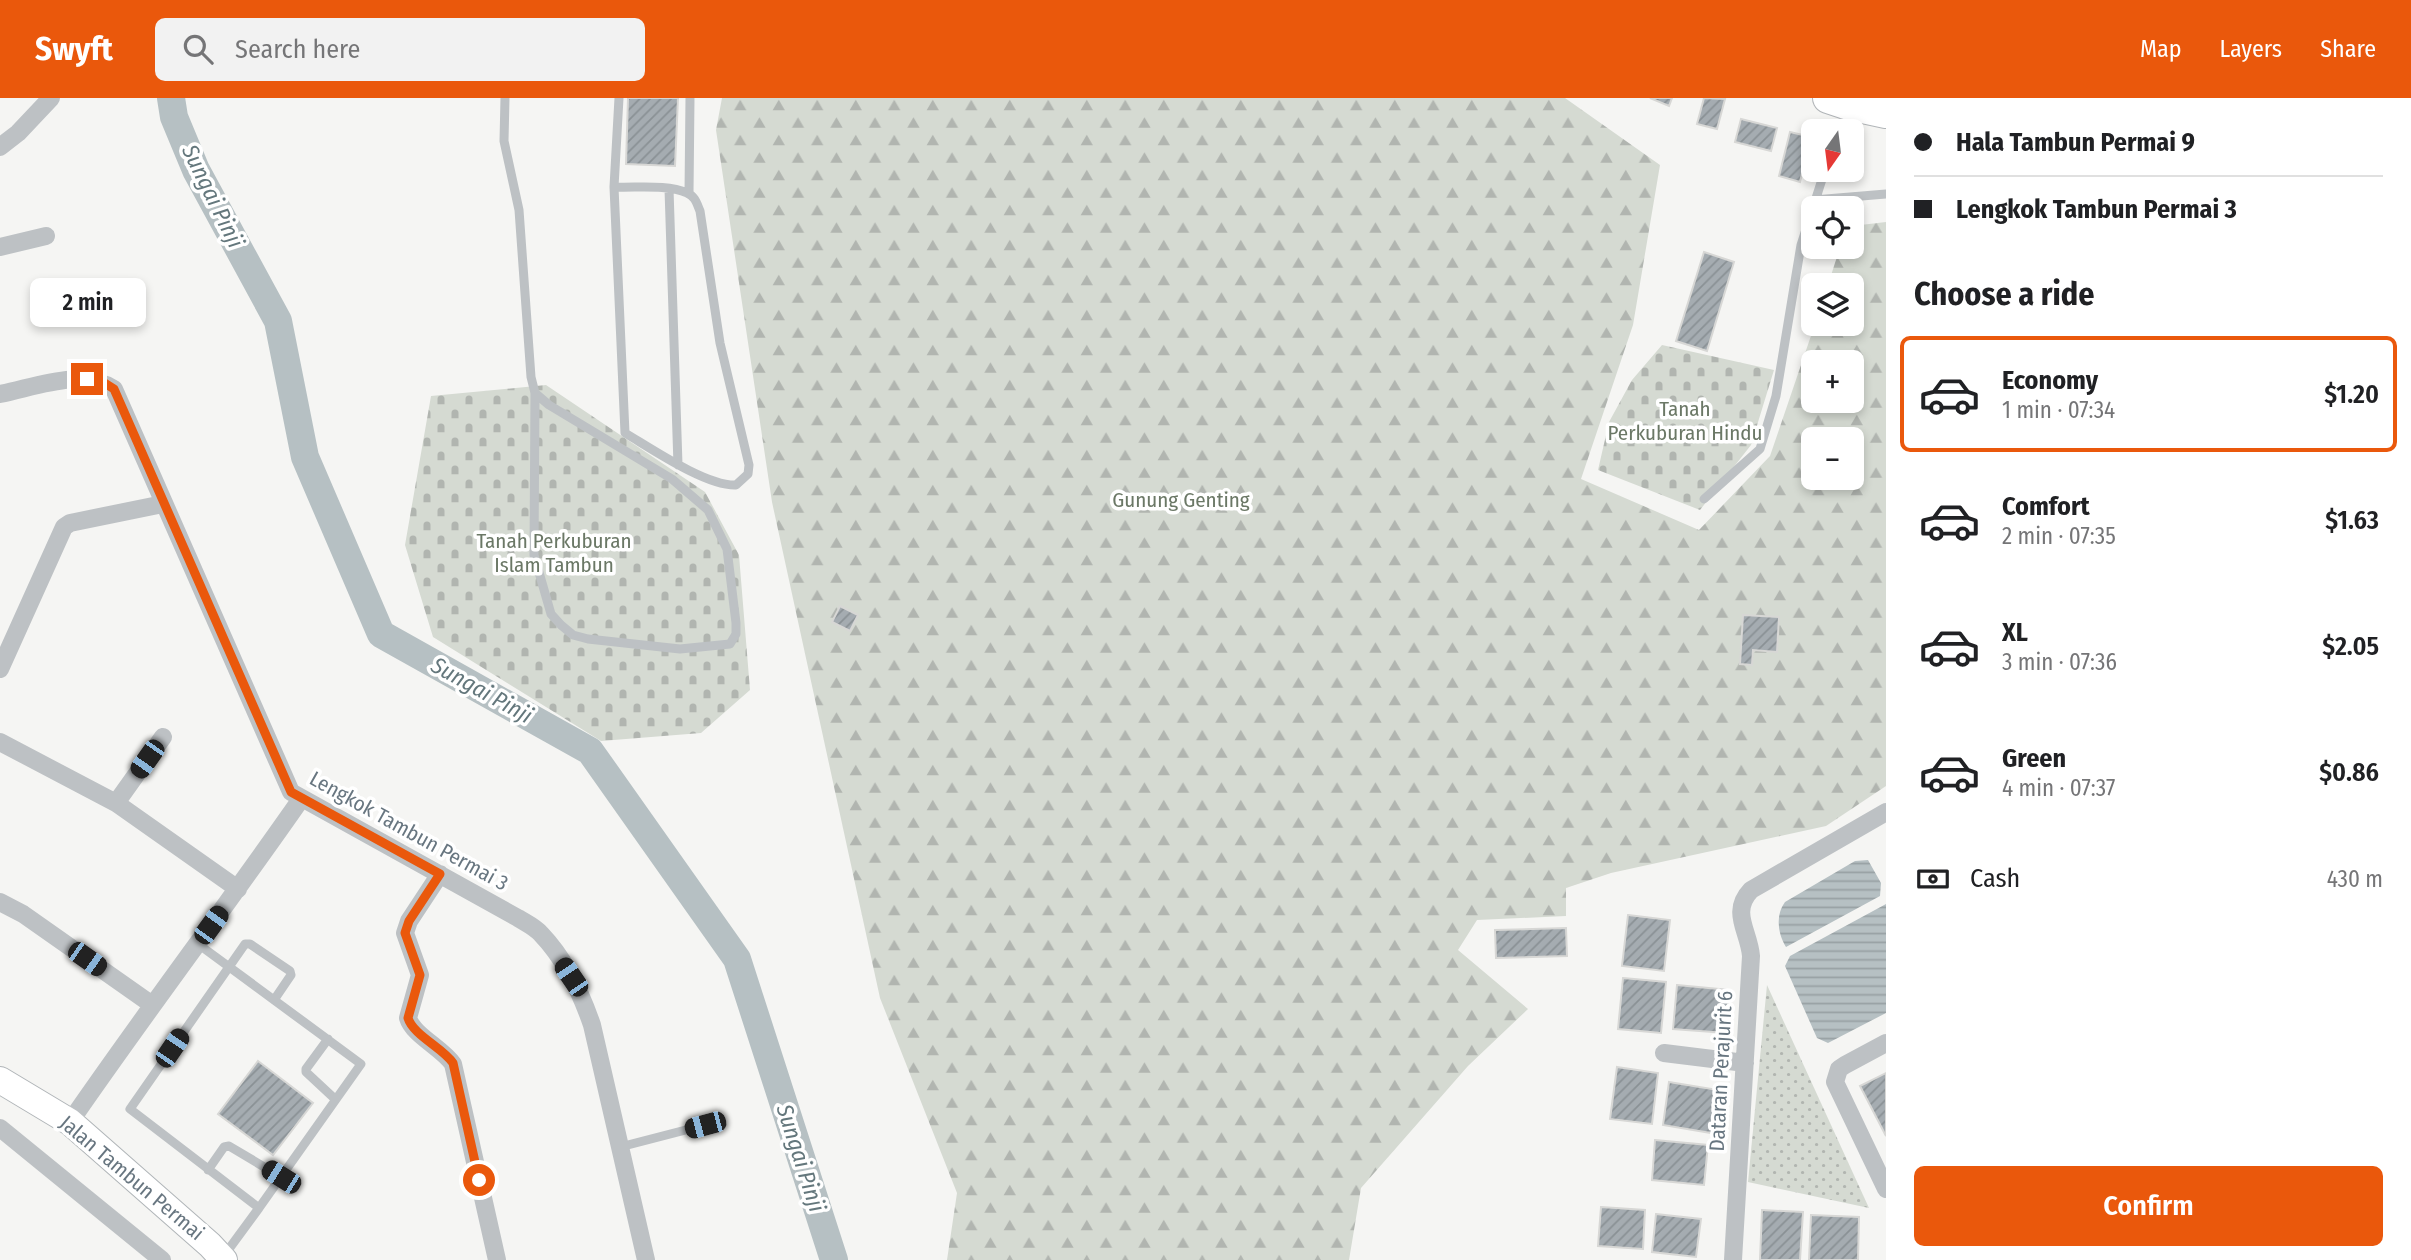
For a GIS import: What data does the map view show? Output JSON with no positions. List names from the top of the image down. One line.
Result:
{"streets":{"street":["Lengkok Tambun Permai 3","Dataran Perajurit 6","Jalan Tambun Permai"]},"water":["Sungai Pinji"],"parks":["Tanah Perkuburan Hindu","Gunung Genting","Tanah Perkuburan Islam Tambun"],"north":"bottom","page":{"header":"Swyft","search":"Search here","nav":["Map","Layers","Share"],"banner":["Hala Tambun Permai 9","Lengkok Tambun Permai 3"],"map_buttons":["+","−"],"heading":"Choose a ride","bubble":"2 min","list":[{"name":"Economy","note":"1 min · 07:34","value":"$1.20"},{"name":"Comfort","note":"2 min · 07:35","value":"$1.63"},{"name":"XL","note":"3 min · 07:36","value":"$2.05"},{"name":"Green","note":"4 min · 07:37","value":"$0.86"}],"pay":["Cash","430 m"],"buttons":"Confirm"}}
